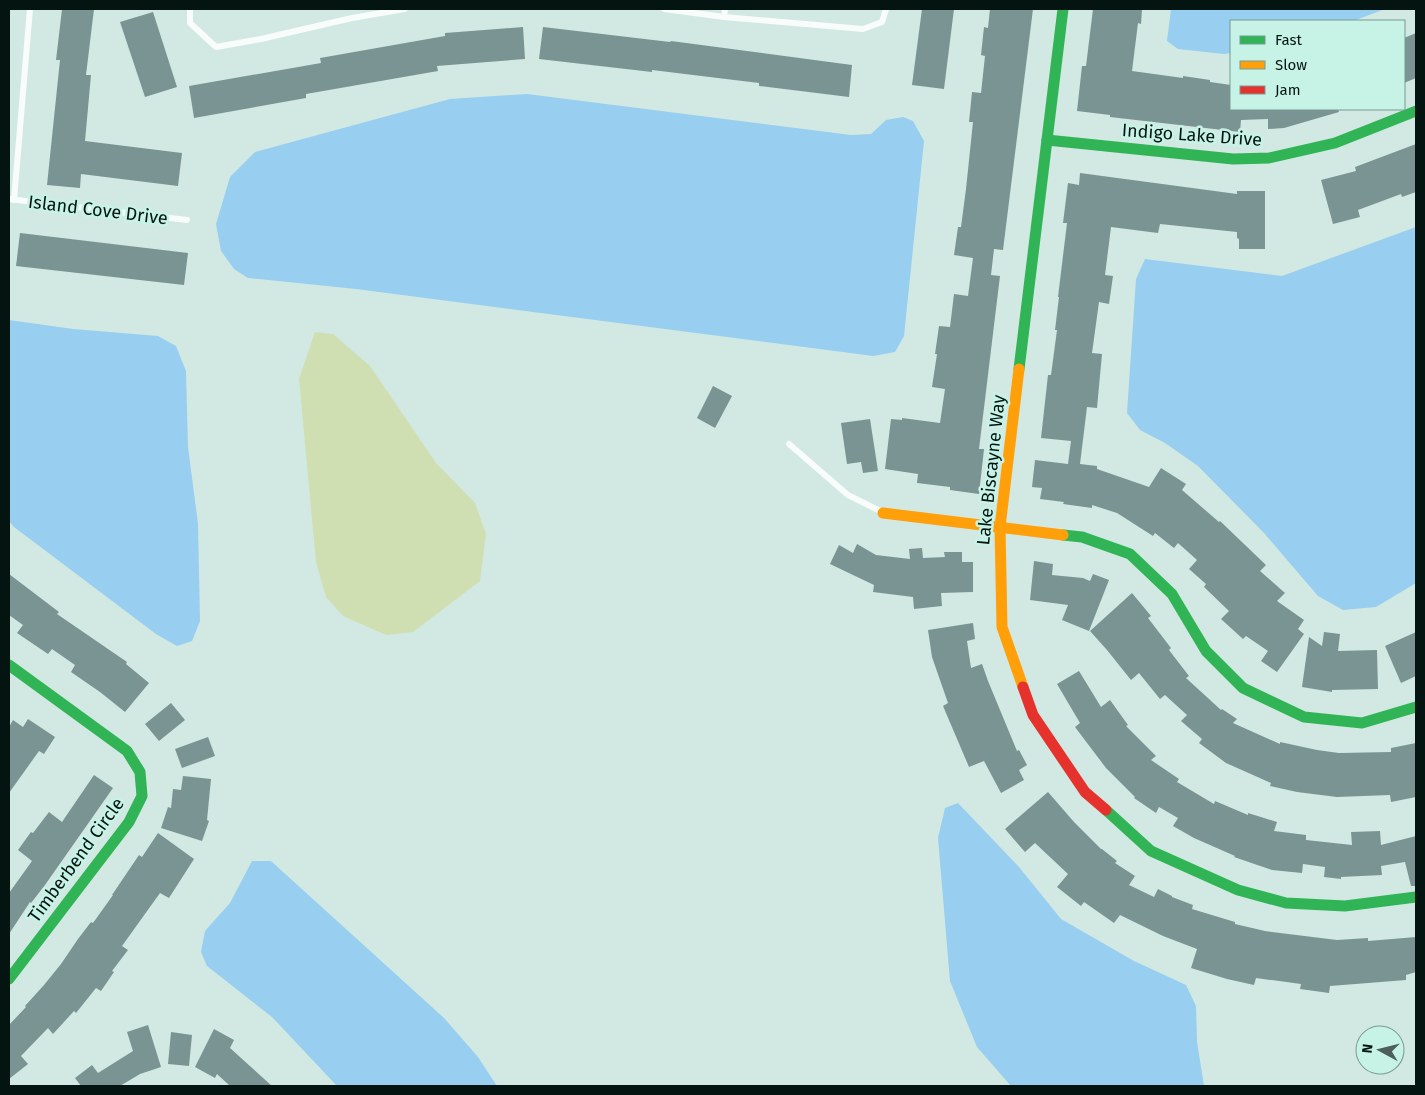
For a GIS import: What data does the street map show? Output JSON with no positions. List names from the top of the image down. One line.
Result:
{"streets":{"street":["Indigo Lake Drive","Lake Biscayne Way","Timberbend Circle"],"lane":["Island Cove Drive"]},"crossings":[["Indigo Lake Drive","Lake Biscayne Way"]],"legend":["Fast","Slow","Jam"],"north":"left"}
